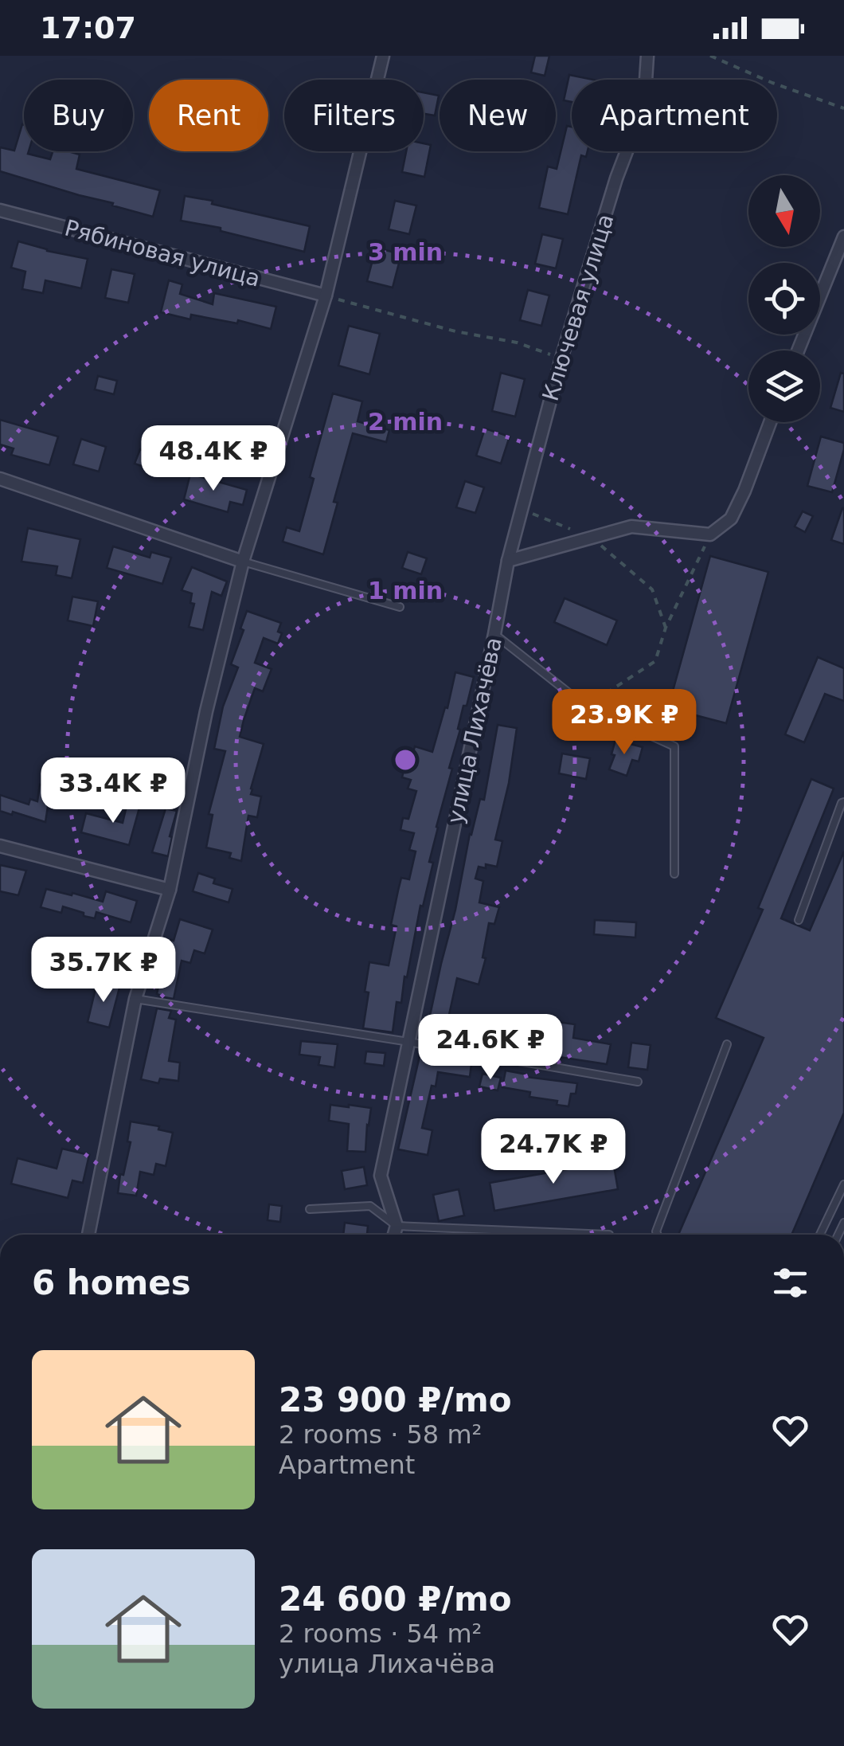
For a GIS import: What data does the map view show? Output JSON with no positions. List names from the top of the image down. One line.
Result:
{"streets":{"street":["Рябиновая улица","Ключевая улица","улица Лихачёва"]},"crossings":[["Ключевая улица","улица Лихачёва"]],"north":"bottom","page":{"status":"17:07","chip":["Buy","Rent","Filters","New","Apartment"],"price":["48.4K ₽","23.9K ₽","33.4K ₽","35.7K ₽","24.6K ₽","24.7K ₽"],"heading":"6 homes","list":[{"name":"23 900 ₽/mo","note":"2 rooms · 58 m² · Apartment"},{"name":"24 600 ₽/mo","note":"2 rooms · 54 m² · улица Лихачёва"}]},"rings":["3 min","2 min","1 min"]}
